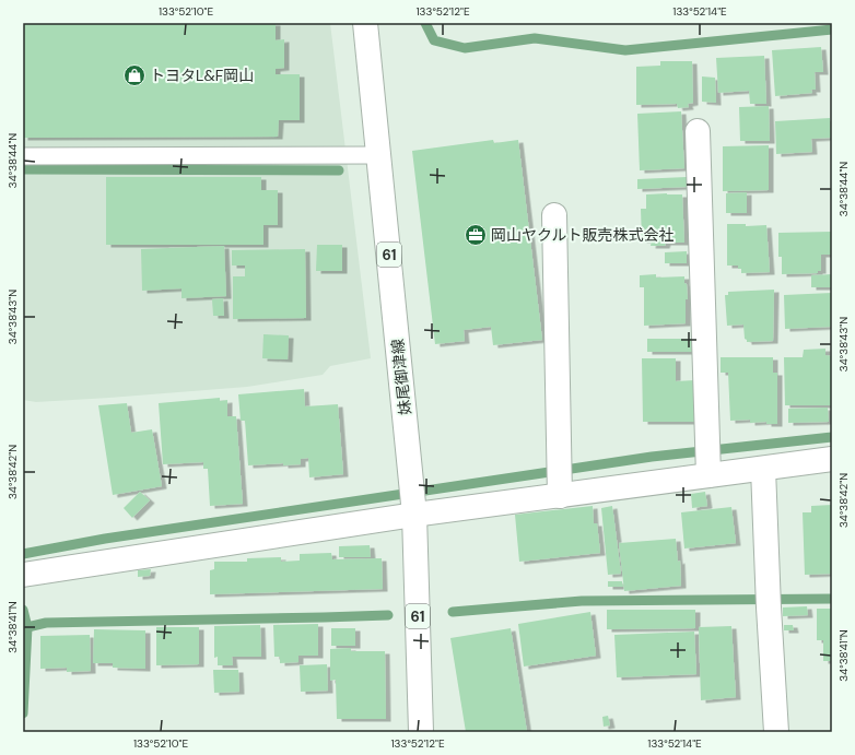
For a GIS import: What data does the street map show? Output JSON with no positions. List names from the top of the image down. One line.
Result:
{"streets":{"street":["61","妹尾御津線"]},"places":{"shop":["トヨタL&F岡山"],"office":["岡山ヤクルト販売株式会社"]},"coordinates":["133°52'10\"E","133°52'12\"E","133°52'14\"E","34°38'44\"N","34°38'43\"N","34°38'42\"N","34°38'41\"N"]}
